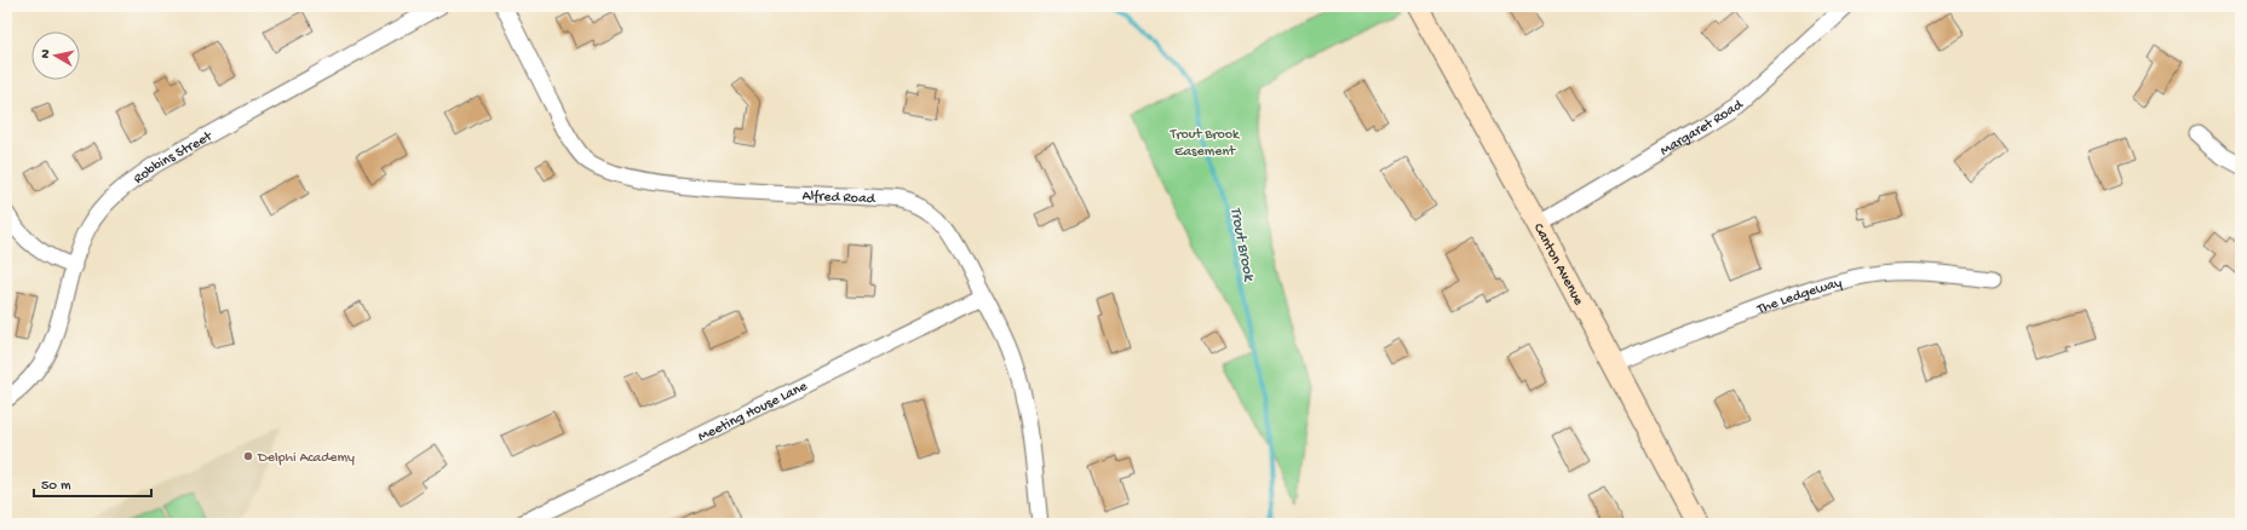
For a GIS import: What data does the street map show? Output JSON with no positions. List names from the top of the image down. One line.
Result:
{"streets":{"main road":["Canton Avenue"],"street":["Margaret Road","Robbins Street","Alfred Road","The Ledgeway","Meeting House Lane"]},"crossings":[["Margaret Road","Canton Avenue"],["Alfred Road","Meeting House Lane"],["Canton Avenue","The Ledgeway"]],"water":["Trout Brook"],"parks":["Trout Brook Easement"],"places":["Delphi Academy"],"scale_bar":"50 m","north":"left"}
